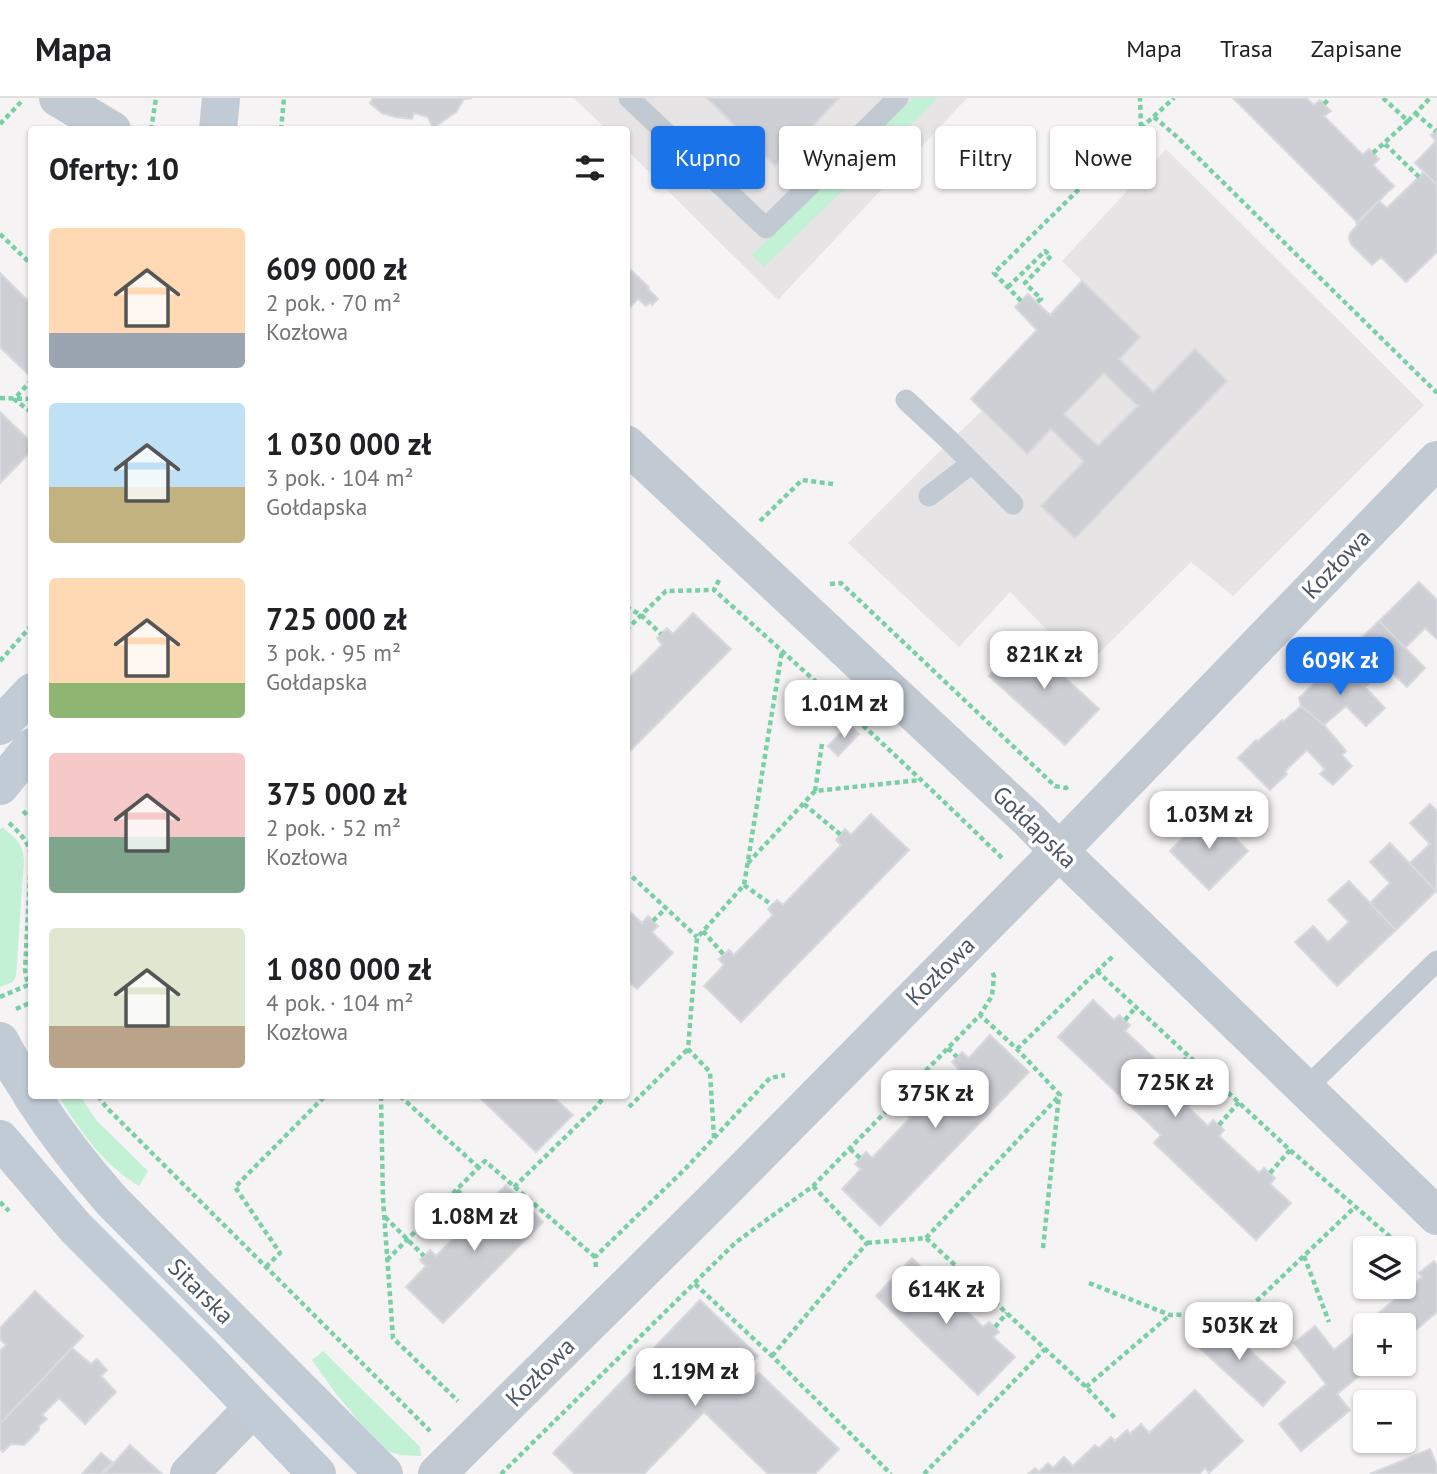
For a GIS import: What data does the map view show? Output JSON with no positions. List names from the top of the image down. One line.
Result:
{"streets":{"street":["Kozłowa","Gołdapska","Sitarska"]},"crossings":[["Kozłowa","Gołdapska"]],"page":{"header":"Mapa","nav":["Mapa","Trasa","Zapisane"],"chip":["Kupno","Wynajem","Filtry","Nowe"],"heading":"Oferty: 10","list":[{"name":"609 000 zł","note":"2 pok. · 70 m² · Kozłowa"},{"name":"1 030 000 zł","note":"3 pok. · 104 m² · Gołdapska"},{"name":"725 000 zł","note":"3 pok. · 95 m² · Gołdapska"},{"name":"375 000 zł","note":"2 pok. · 52 m² · Kozłowa"},{"name":"1 080 000 zł","note":"4 pok. · 104 m² · Kozłowa"}],"price":["821K zł","609K zł","1.01M zł","1.03M zł","725K zł","375K zł","1.08M zł","614K zł","503K zł","1.19M zł"],"map_buttons":["+","−"]}}
